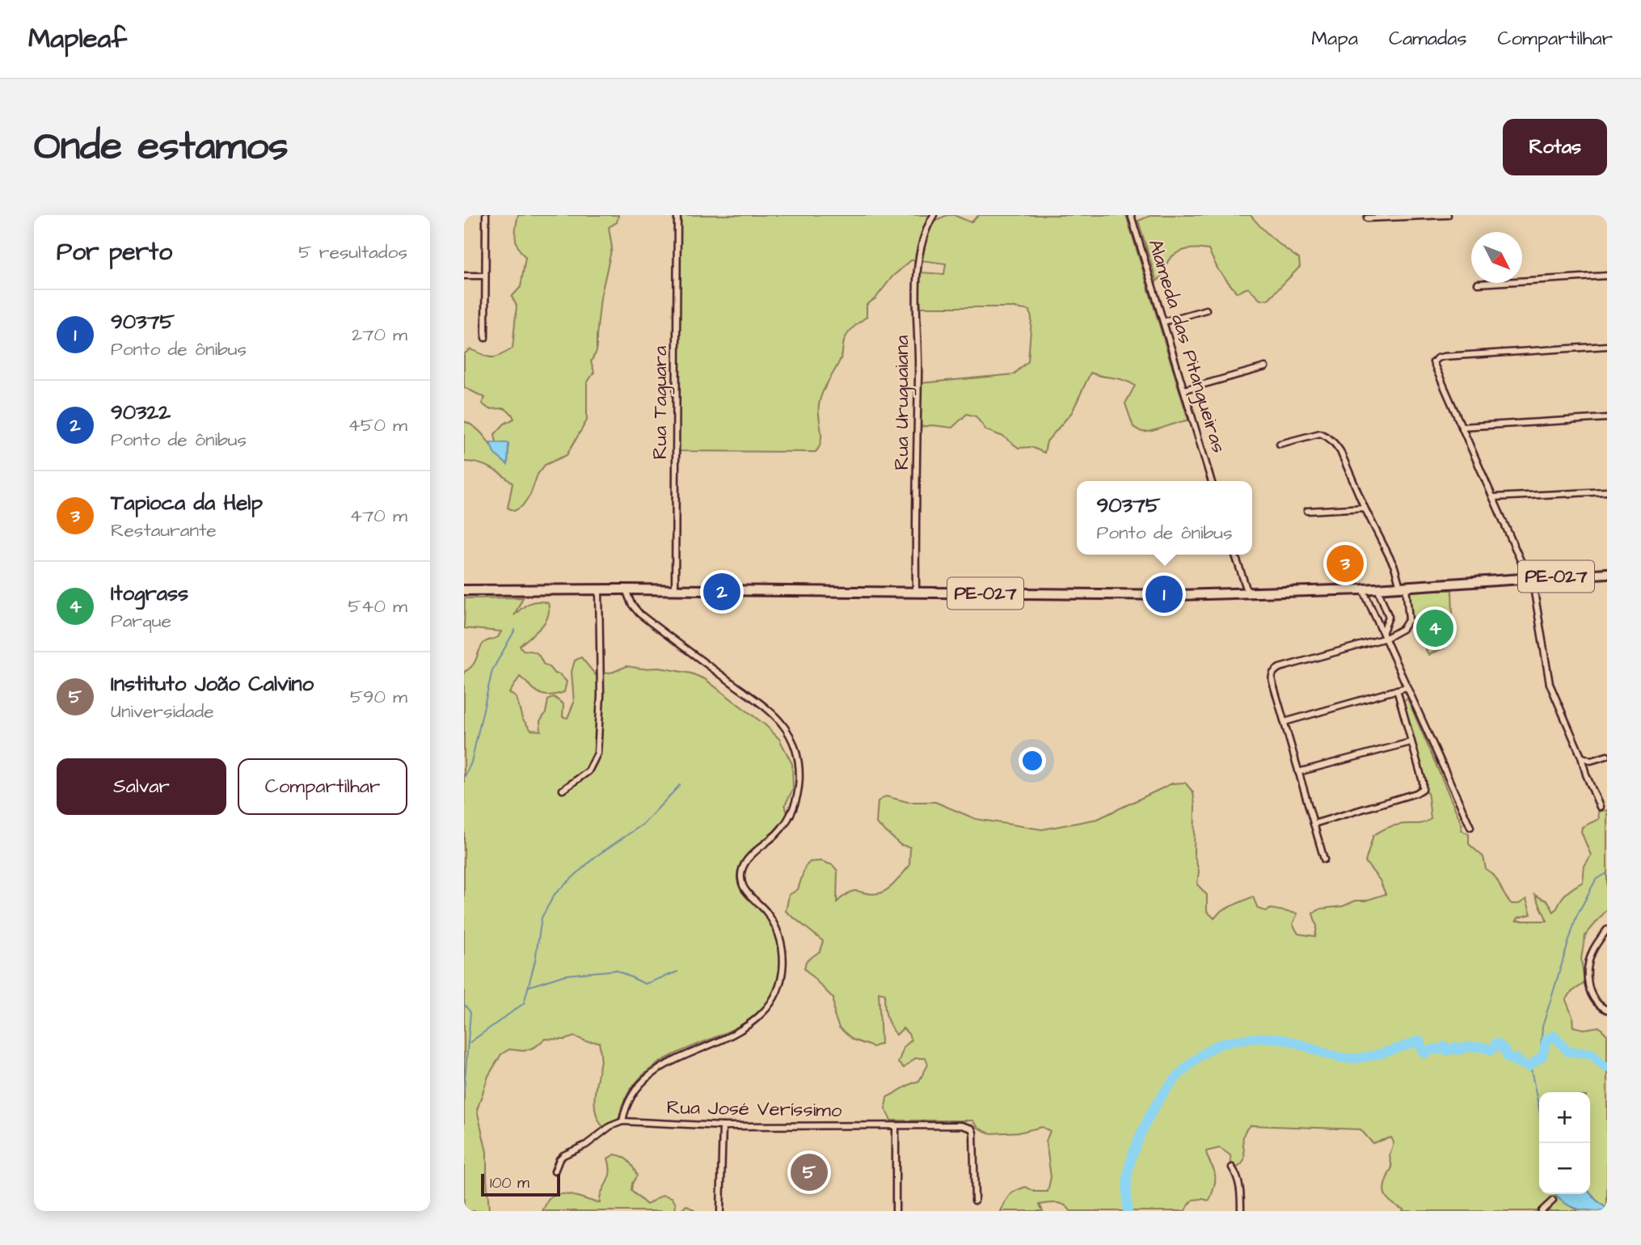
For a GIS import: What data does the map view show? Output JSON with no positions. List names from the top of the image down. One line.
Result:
{"streets":{"main road":["PE-027"],"street":["Alameda das Pitangueiras","Rua Taguara","Rua Uruguaiana","Rua José Veríssimo"]},"crossings":[["Rua Taguara","PE-027"],["Rua Uruguaiana","PE-027"]],"scale_bar":"100 m","north":"bottom right","page":{"header":"Mapleaf","nav":["Mapa","Camadas","Compartilhar"],"buttons":["Rotas",["Salvar","Compartilhar"]],"title":"Onde estamos","heading":["Por perto","5 resultados"],"list":[{"mark":"1","name":"90375","note":"Ponto de ônibus","value":"270 m"},{"mark":"2","name":"90322","note":"Ponto de ônibus","value":"450 m"},{"mark":"3","name":"Tapioca da Help","note":"Restaurante","value":"470 m"},{"mark":"4","name":"Itograss","note":"Parque","value":"540 m"},{"mark":"5","name":"Instituto João Calvino","note":"Universidade","value":"590 m"}],"popup":["90375","Ponto de ônibus"],"pins":["3","2","1","4","5"],"map_buttons":["+","−"],"scale":"100 m"}}
